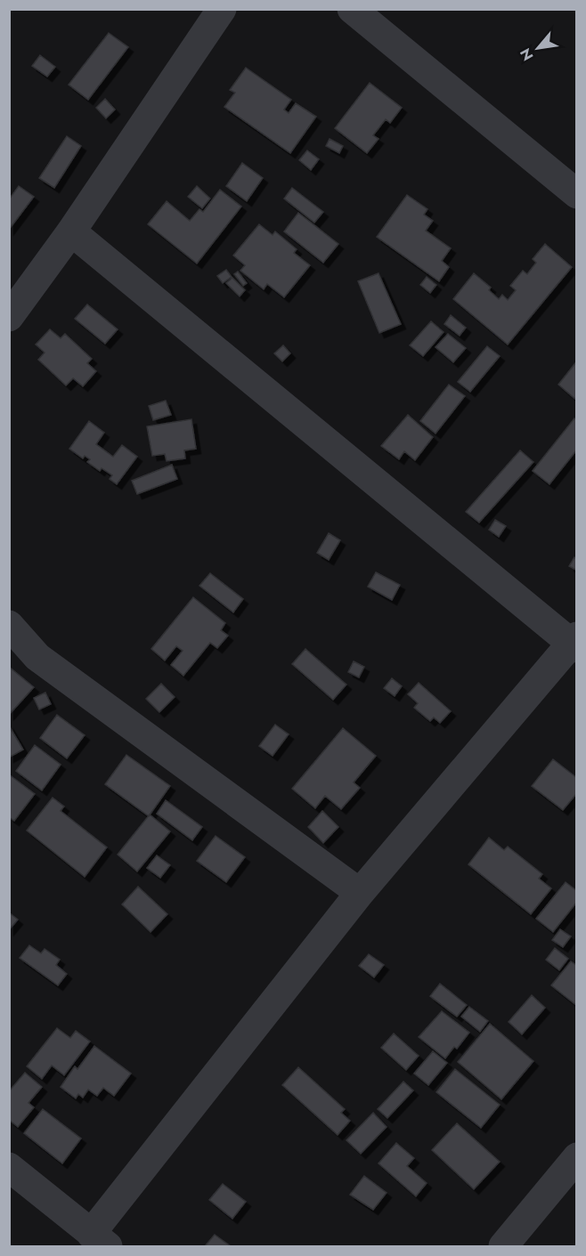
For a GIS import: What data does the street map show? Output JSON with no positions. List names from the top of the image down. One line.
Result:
{"north":"bottom left"}
